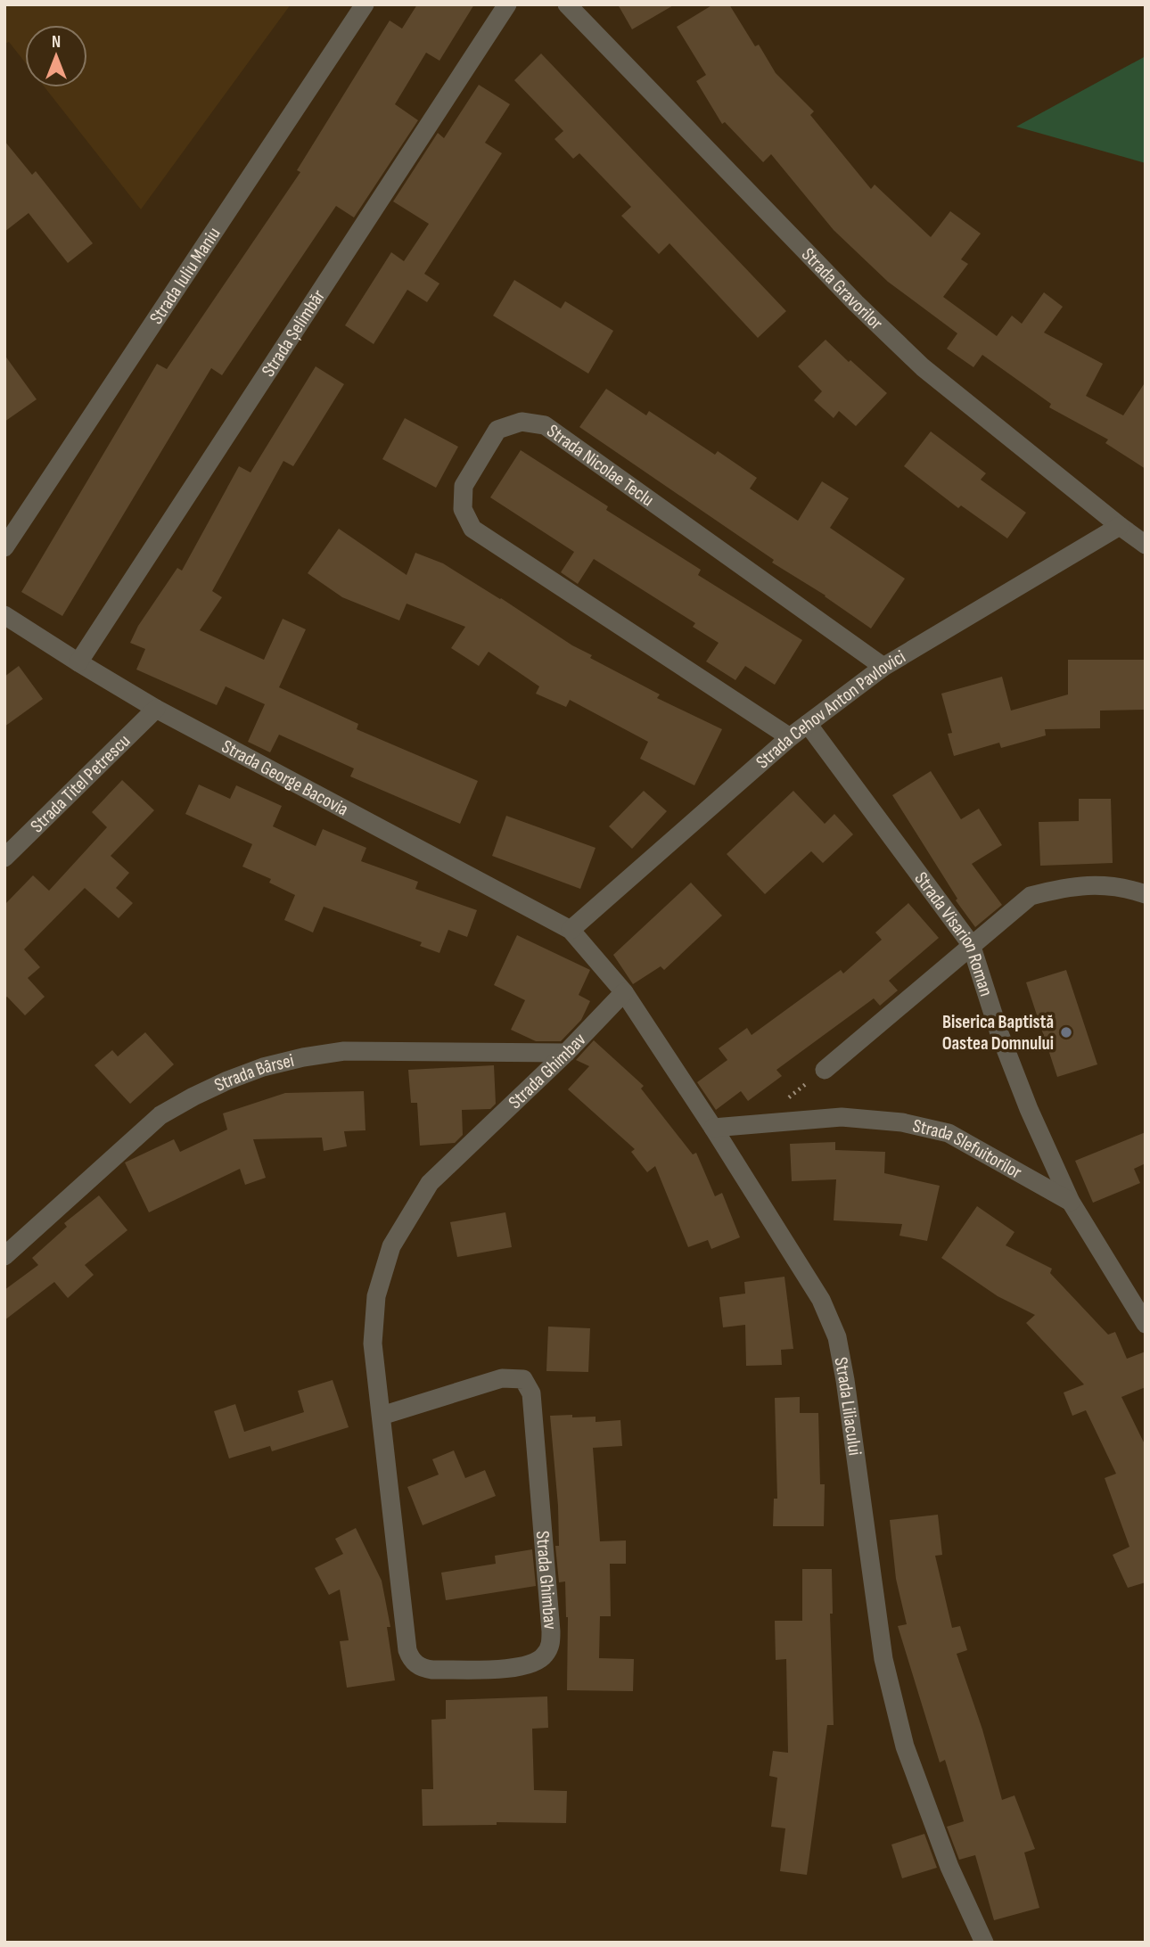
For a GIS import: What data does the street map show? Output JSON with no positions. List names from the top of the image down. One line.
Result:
{"streets":{"street":["Strada Iuliu Maniu","Strada Gravorilor","Strada Șelimbăr","Strada Nicolae Teclu","Strada Cehov Anton Pavlovici","Strada George Bacovia","Strada Titel Petrescu","Strada Visarion Roman","Strada Ghimbav","Strada Bârsei","Strada Slefuitorilor","Strada Liliacului"]},"crossings":[["Strada Gravorilor","Strada Cehov Anton Pavlovici"],["Strada Șelimbăr","Strada George Bacovia"],["Strada Nicolae Teclu","Strada Cehov Anton Pavlovici"],["Strada Cehov Anton Pavlovici","Strada George Bacovia"],["Strada Cehov Anton Pavlovici","Strada Visarion Roman"],["Strada Cehov Anton Pavlovici","Strada Liliacului"],["Strada George Bacovia","Strada Titel Petrescu"],["Strada George Bacovia","Strada Liliacului"],["Strada Visarion Roman","Strada Slefuitorilor"],["Strada Ghimbav","Strada Bârsei"],["Strada Ghimbav","Strada Liliacului"],["Strada Slefuitorilor","Strada Liliacului"]],"places":["Biserica Baptistă Oastea Domnului"],"north":"top"}
